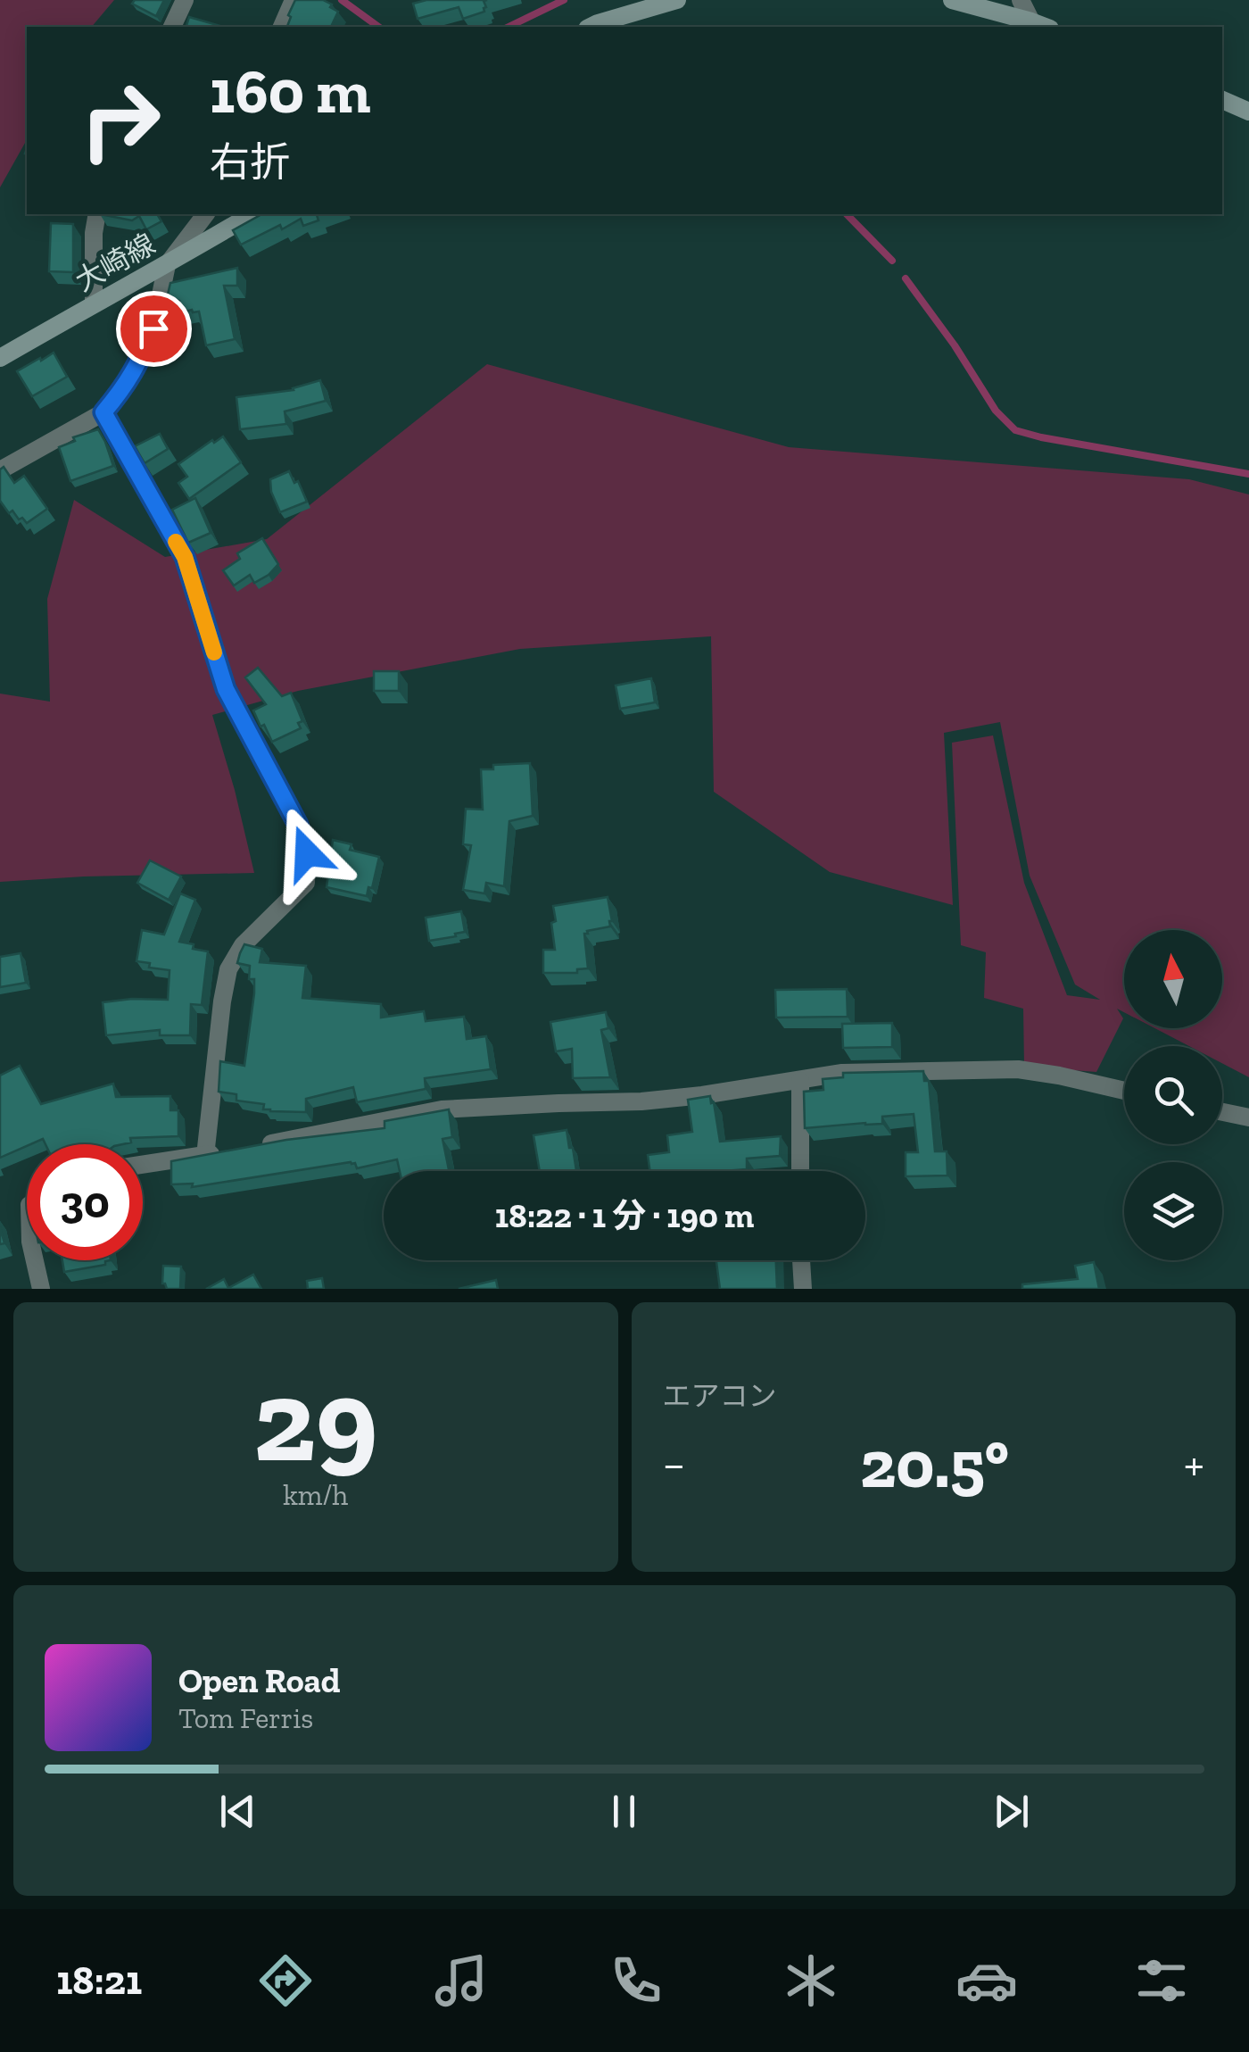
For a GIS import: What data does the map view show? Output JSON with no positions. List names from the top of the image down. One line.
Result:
{"streets":{"street":["大崎線"]},"north":"top","page":{"turn":["160 m","右折"],"limit":"30","trip":"18:22 · 1 分 · 190 m","tile":[["29","km/h"],"エアコン"],"heat":["−","20.5°","+"],"song":["Open Road","Tom Ferris"],"tabs":"18:21"}}
